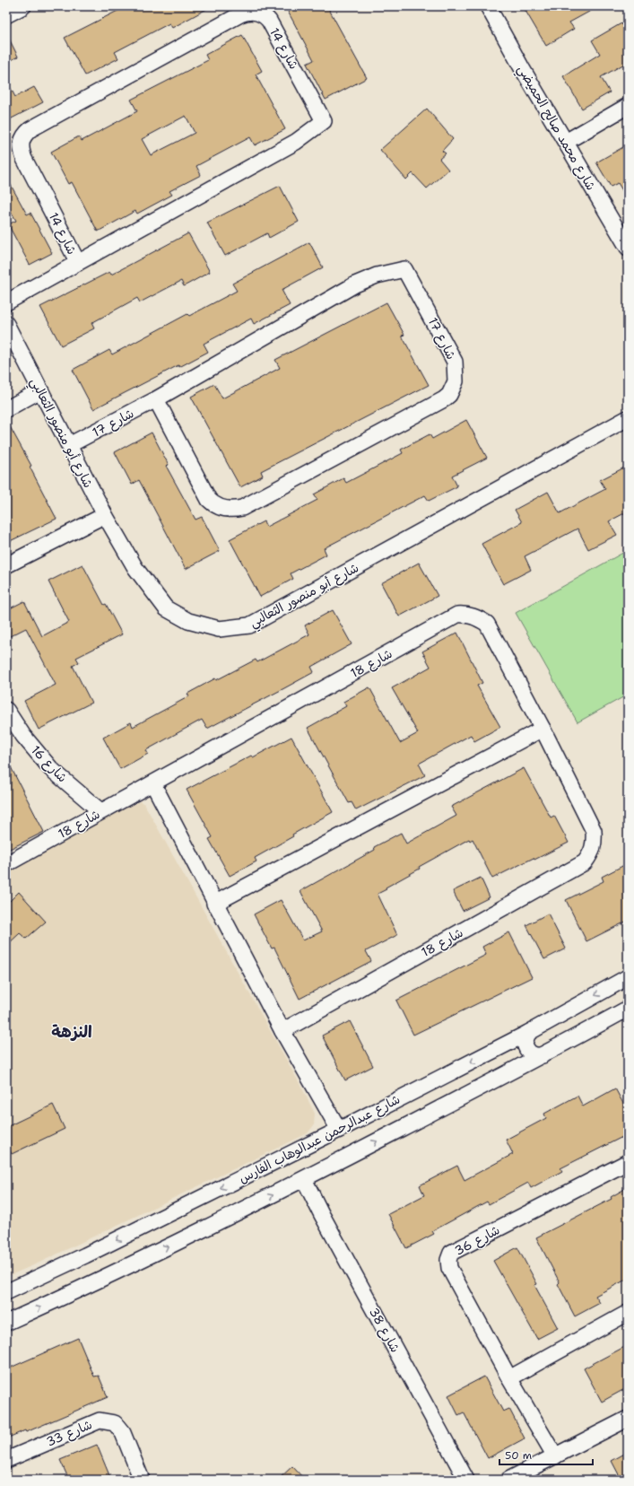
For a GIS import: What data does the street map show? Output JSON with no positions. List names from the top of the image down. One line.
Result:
{"streets":{"street":["شارع 14","شارع محمد صالح الحميضي","شارع 17","شارع أبو منصور الثعالبي","شارع 18","شارع 16","شارع عبدالرحمن عبدالوهاب الفارس","شارع 36","شارع 38","شارع 33"]},"crossings":[["شارع 17","شارع أبو منصور الثعالبي"],["شارع 18","شارع 16"]],"districts":["النزهة"],"scale_bar":"50 m"}
